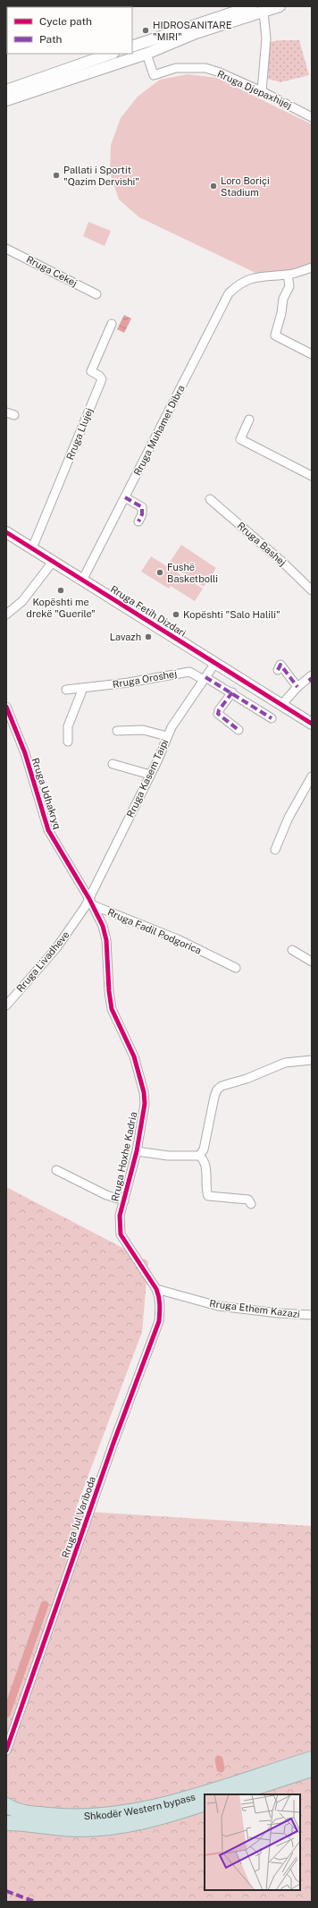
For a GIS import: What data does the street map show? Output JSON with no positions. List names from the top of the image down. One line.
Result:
{"streets":{"highway":["Shkodër Western bypass"],"main road":["Rruga Fetih Dizdari"],"street":["Rruga Djepaxhijej","Rruga Cekej","Rruga Muhamet Dibra","Rruga Llujej","Rruga Bashej","Rruga Oroshej","Rruga Kasem Taipi","Rruga Udhakryq","Rruga Fadil Podgorica","Rruga Livadheve","Rruga Hoxhe Kadria","Rruga Ethem Kazazi","Rruga Jul Variboda"]},"crossings":[["Rruga Muhamet Dibra","Rruga Fetih Dizdari"],["Rruga Llujej","Rruga Fetih Dizdari"],["Rruga Fetih Dizdari","Rruga Kasem Taipi"],["Rruga Oroshej","Rruga Kasem Taipi"],["Rruga Kasem Taipi","Rruga Udhakryq"],["Rruga Kasem Taipi","Rruga Fadil Podgorica"],["Rruga Kasem Taipi","Rruga Livadheve"],["Rruga Kasem Taipi","Rruga Hoxhe Kadria"],["Rruga Udhakryq","Rruga Fadil Podgorica"],["Rruga Udhakryq","Rruga Livadheve"],["Rruga Udhakryq","Rruga Hoxhe Kadria"],["Rruga Fadil Podgorica","Rruga Livadheve"],["Rruga Fadil Podgorica","Rruga Hoxhe Kadria"],["Rruga Livadheve","Rruga Hoxhe Kadria"],["Rruga Hoxhe Kadria","Rruga Ethem Kazazi"],["Rruga Hoxhe Kadria","Rruga Jul Variboda"],["Rruga Ethem Kazazi","Rruga Jul Variboda"]],"places":["HIDROSANITARE \"MIRI\"","Pallati i Sportit \"Qazim Dervishi\"","Loro Boriçi Stadium","Fushë Basketbolli","Kopështi me drekë \"Guerile\"","Kopështi \"Salo Halili\"","Lavazh"],"legend":["Cycle path","Path"]}
